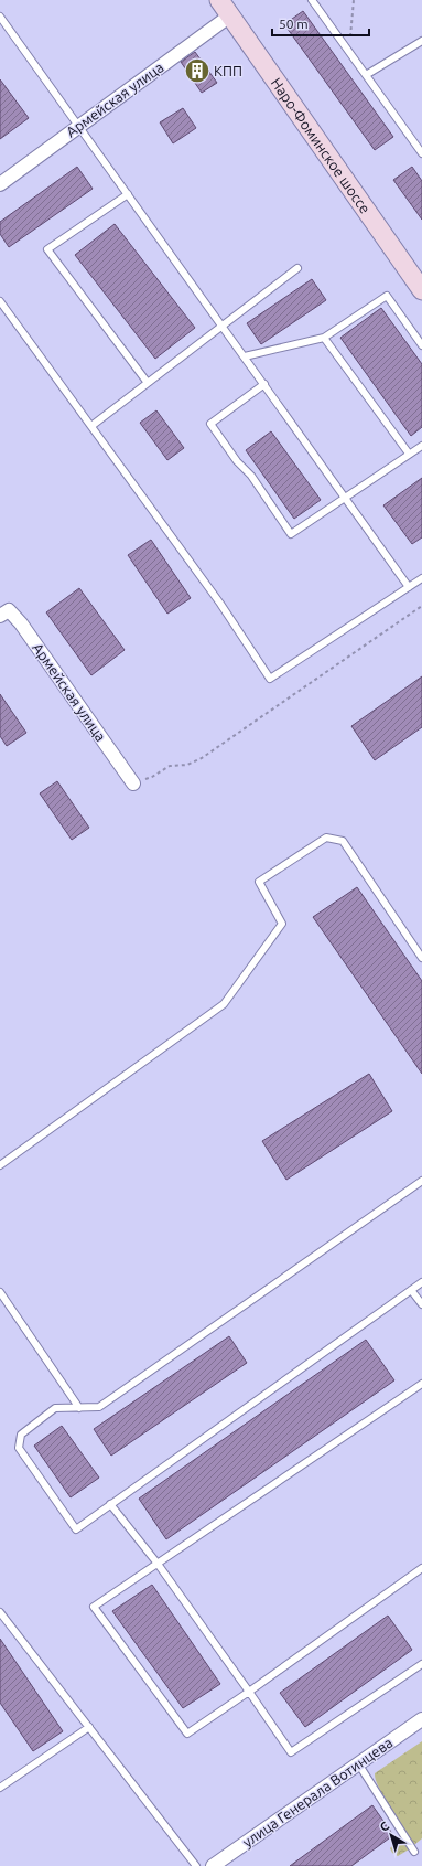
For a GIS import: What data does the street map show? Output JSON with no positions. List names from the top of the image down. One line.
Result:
{"streets":{"main road":["Наро-Фоминское шоссе"],"street":["Армейская улица","улица Генерала Вотинцева"]},"crossings":[["Армейская улица","Наро-Фоминское шоссе"]],"places":{"building":["КПП"]},"scale_bar":"50 m","north":"top left"}
